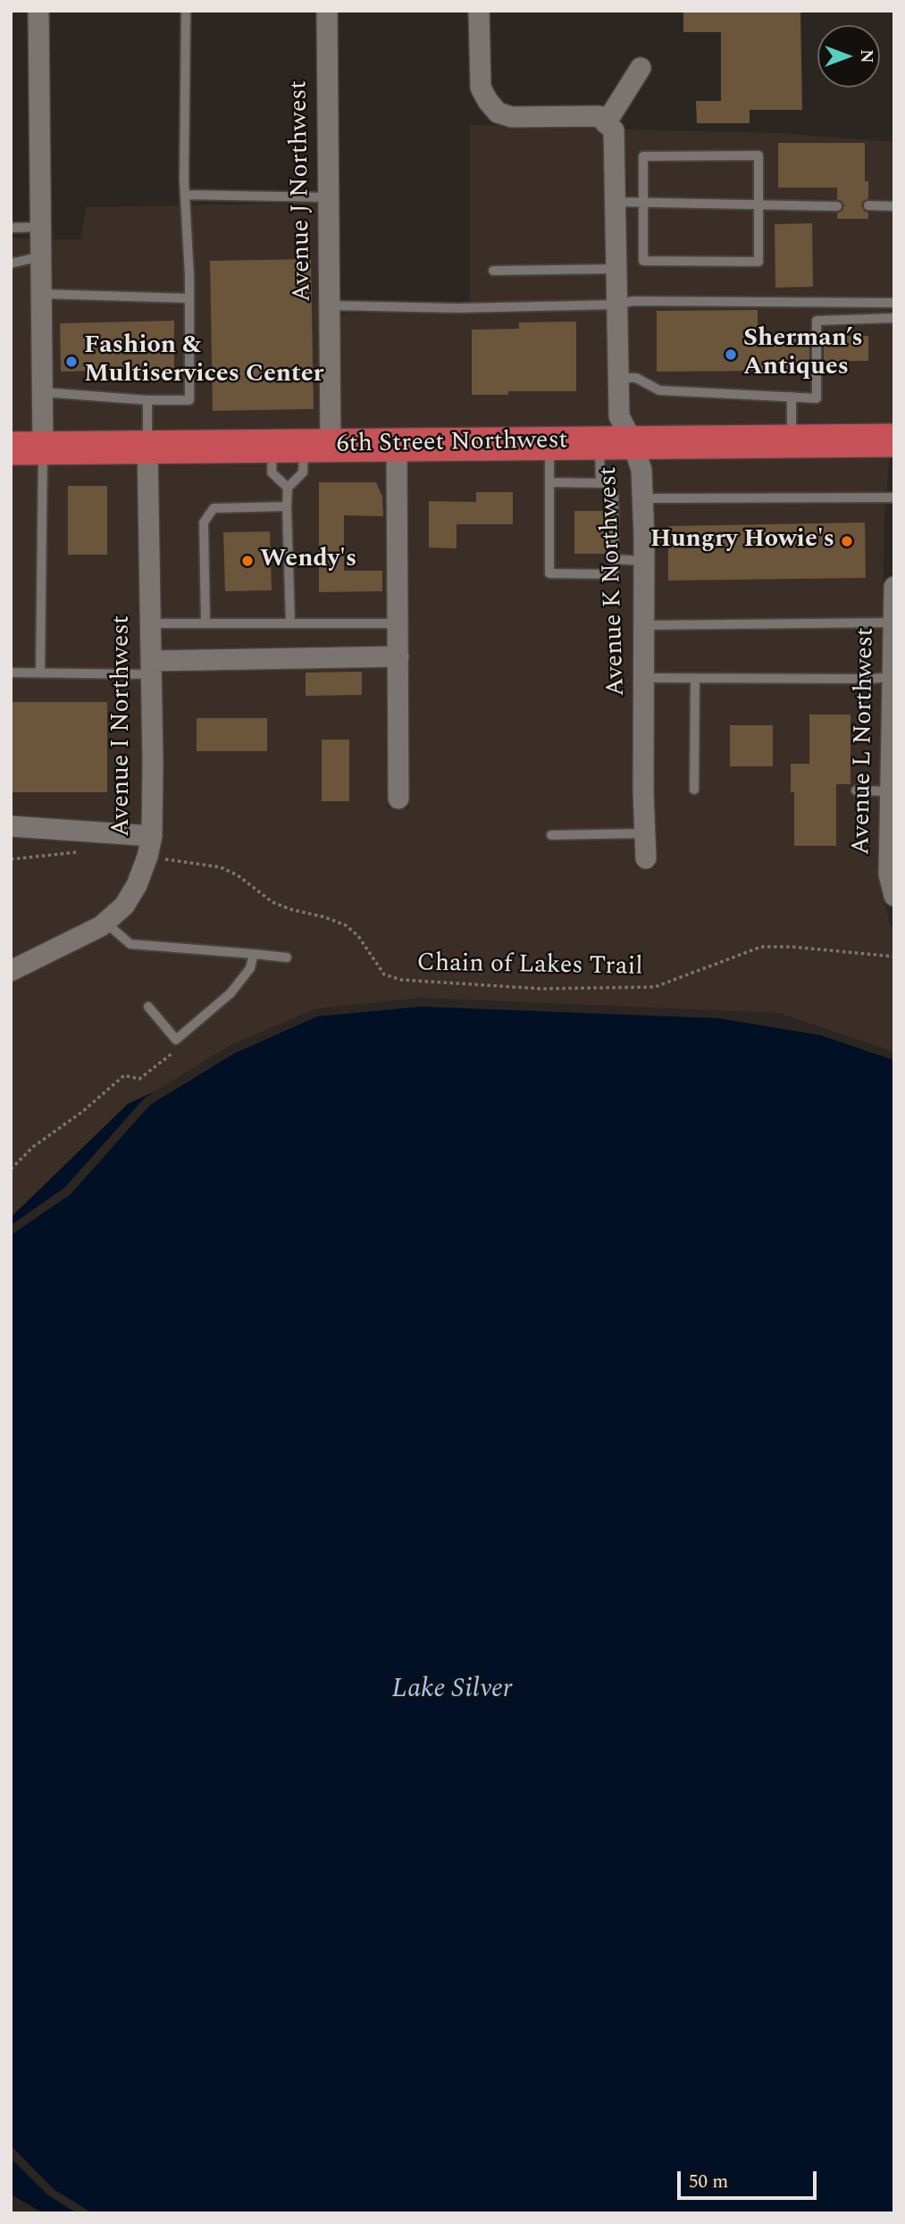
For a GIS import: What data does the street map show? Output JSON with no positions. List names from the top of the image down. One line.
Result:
{"streets":{"highway":["6th Street Northwest"],"street":["Avenue J Northwest","Avenue K Northwest","Avenue I Northwest","Avenue L Northwest"],"path":["Chain of Lakes Trail"]},"crossings":[["Avenue J Northwest","6th Street Northwest"],["6th Street Northwest","Avenue K Northwest"],["6th Street Northwest","Avenue I Northwest"],["Avenue I Northwest","Chain of Lakes Trail"]],"water":["Lake Silver"],"places":["Sherman’s Antiques","Fashion & Multiservices Center","Hungry Howie's","Wendy's"],"scale_bar":"50 m","north":"right"}
